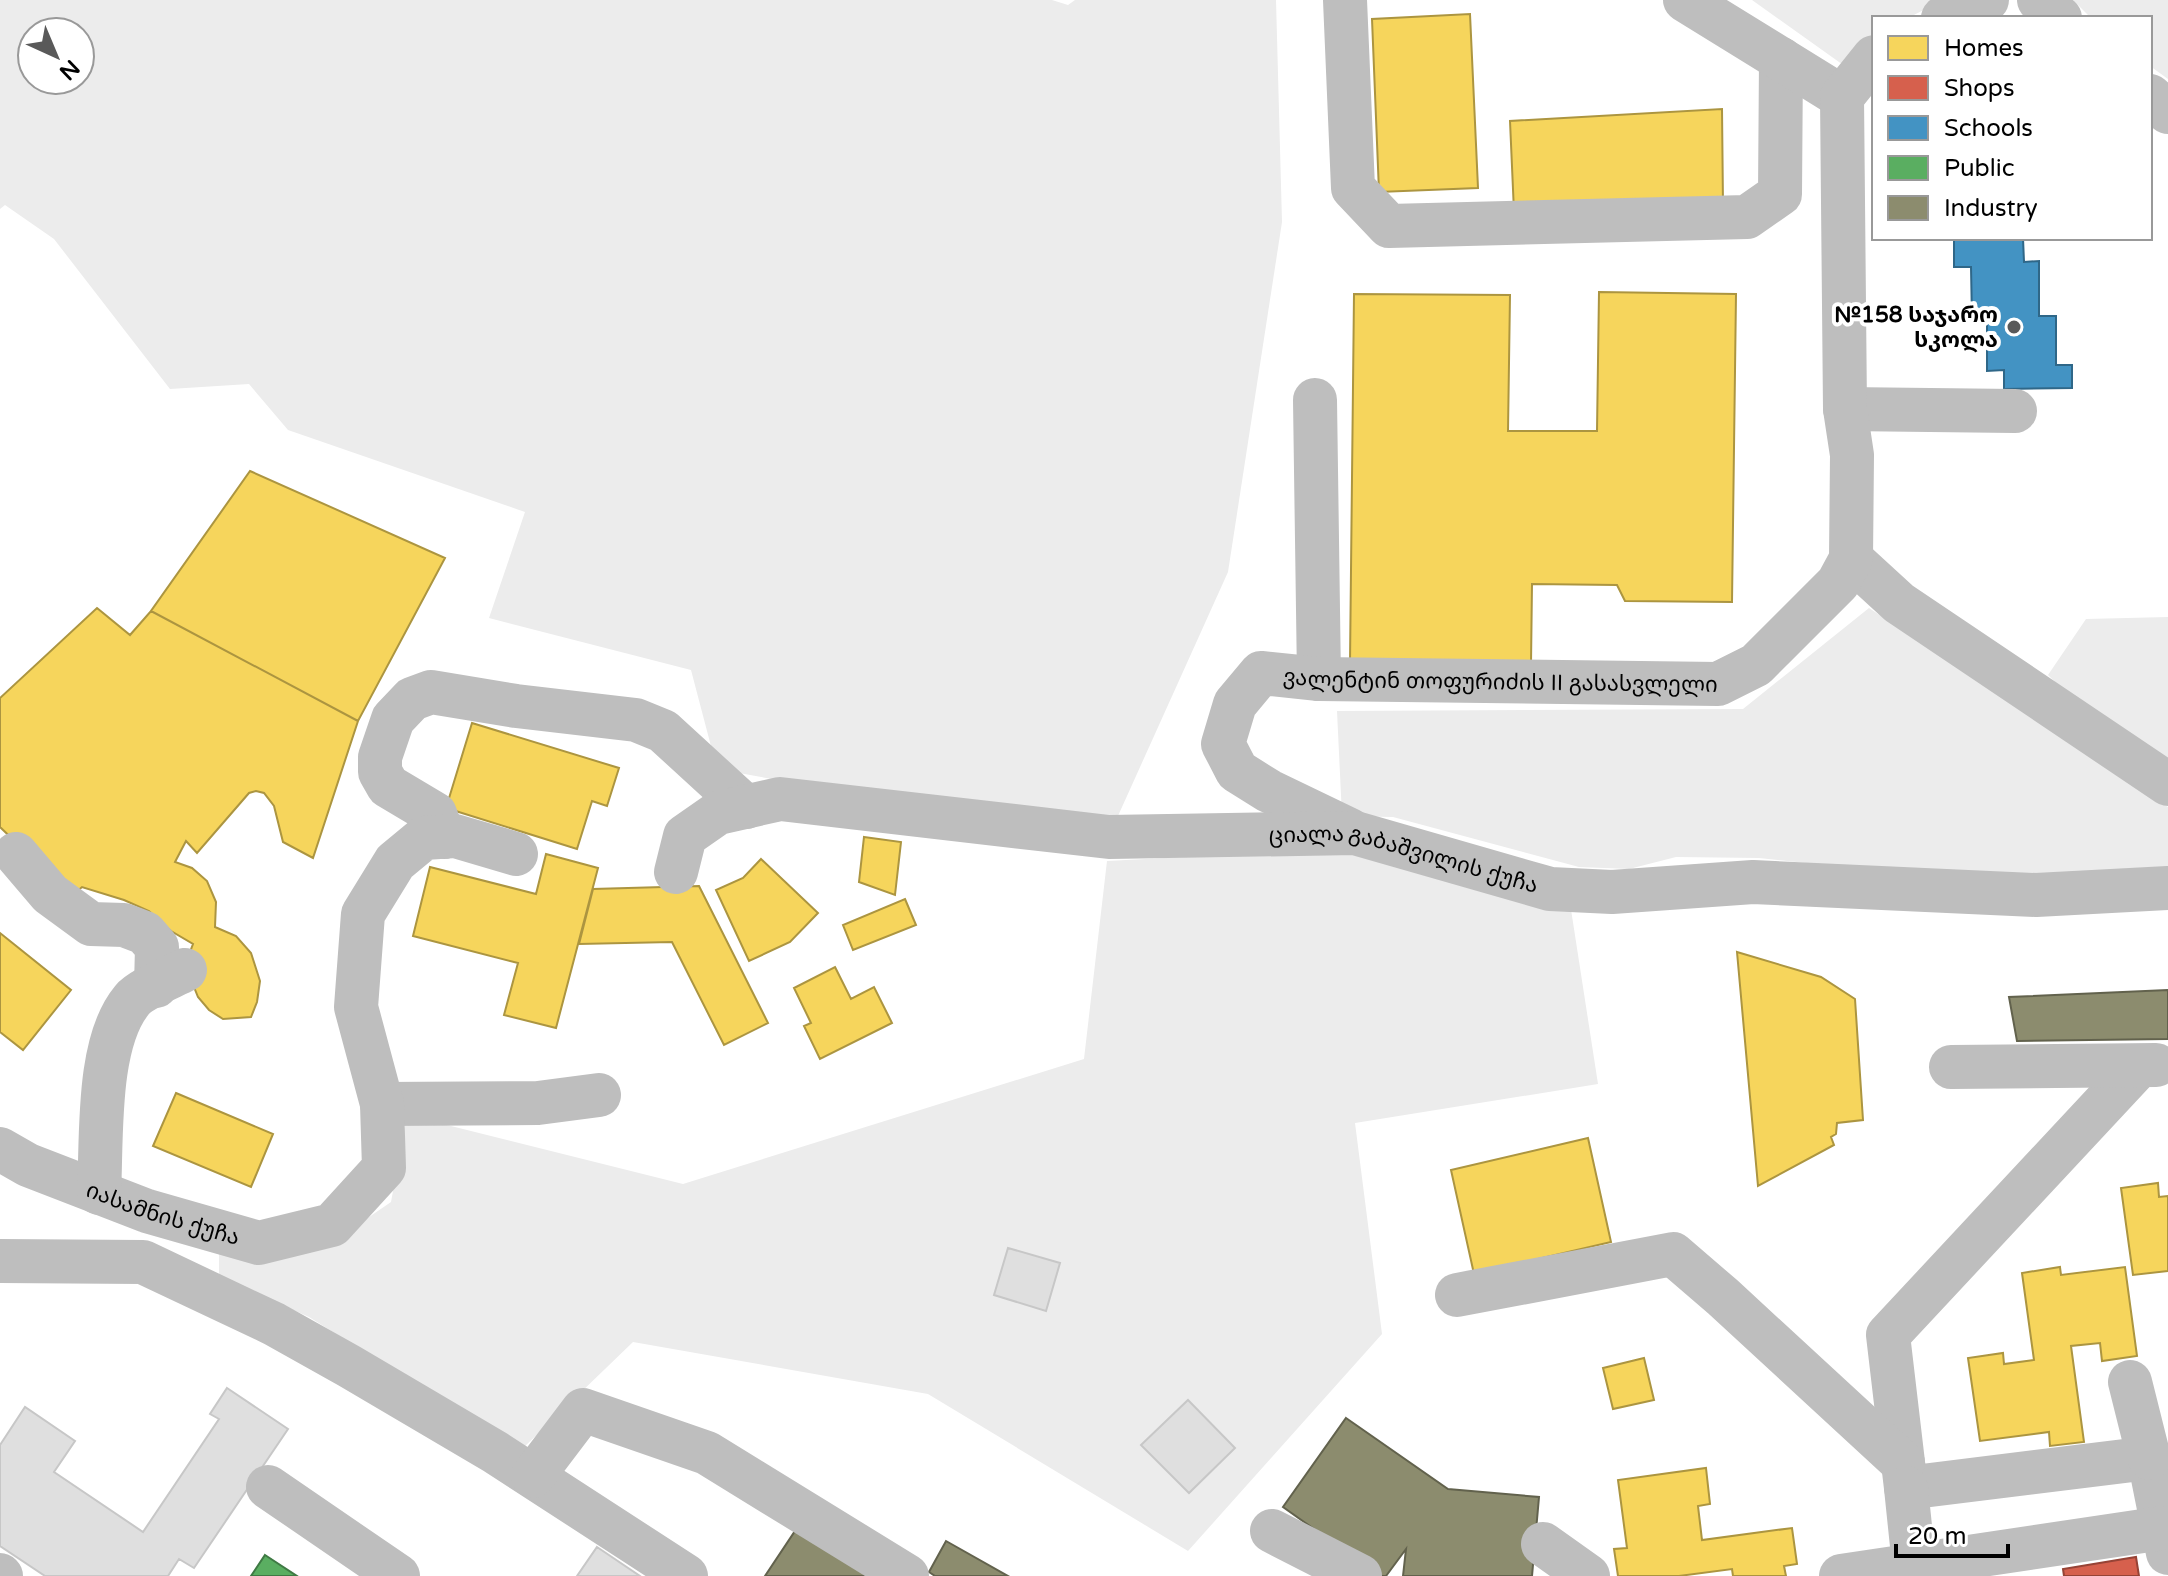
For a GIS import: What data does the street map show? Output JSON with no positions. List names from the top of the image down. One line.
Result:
{"streets":{"street":["ვალენტინ თოფურიძის II გასასვლელი","ციალა გაბაშვილის ქუჩა","იასამნის ქუჩა"]},"crossings":[["ვალენტინ თოფურიძის II გასასვლელი","ციალა გაბაშვილის ქუჩა"]],"places":["№158 საჯარო სკოლა"],"legend":["Homes","Shops","Schools","Public","Industry"],"scale_bar":"20 m","north":"bottom right"}
